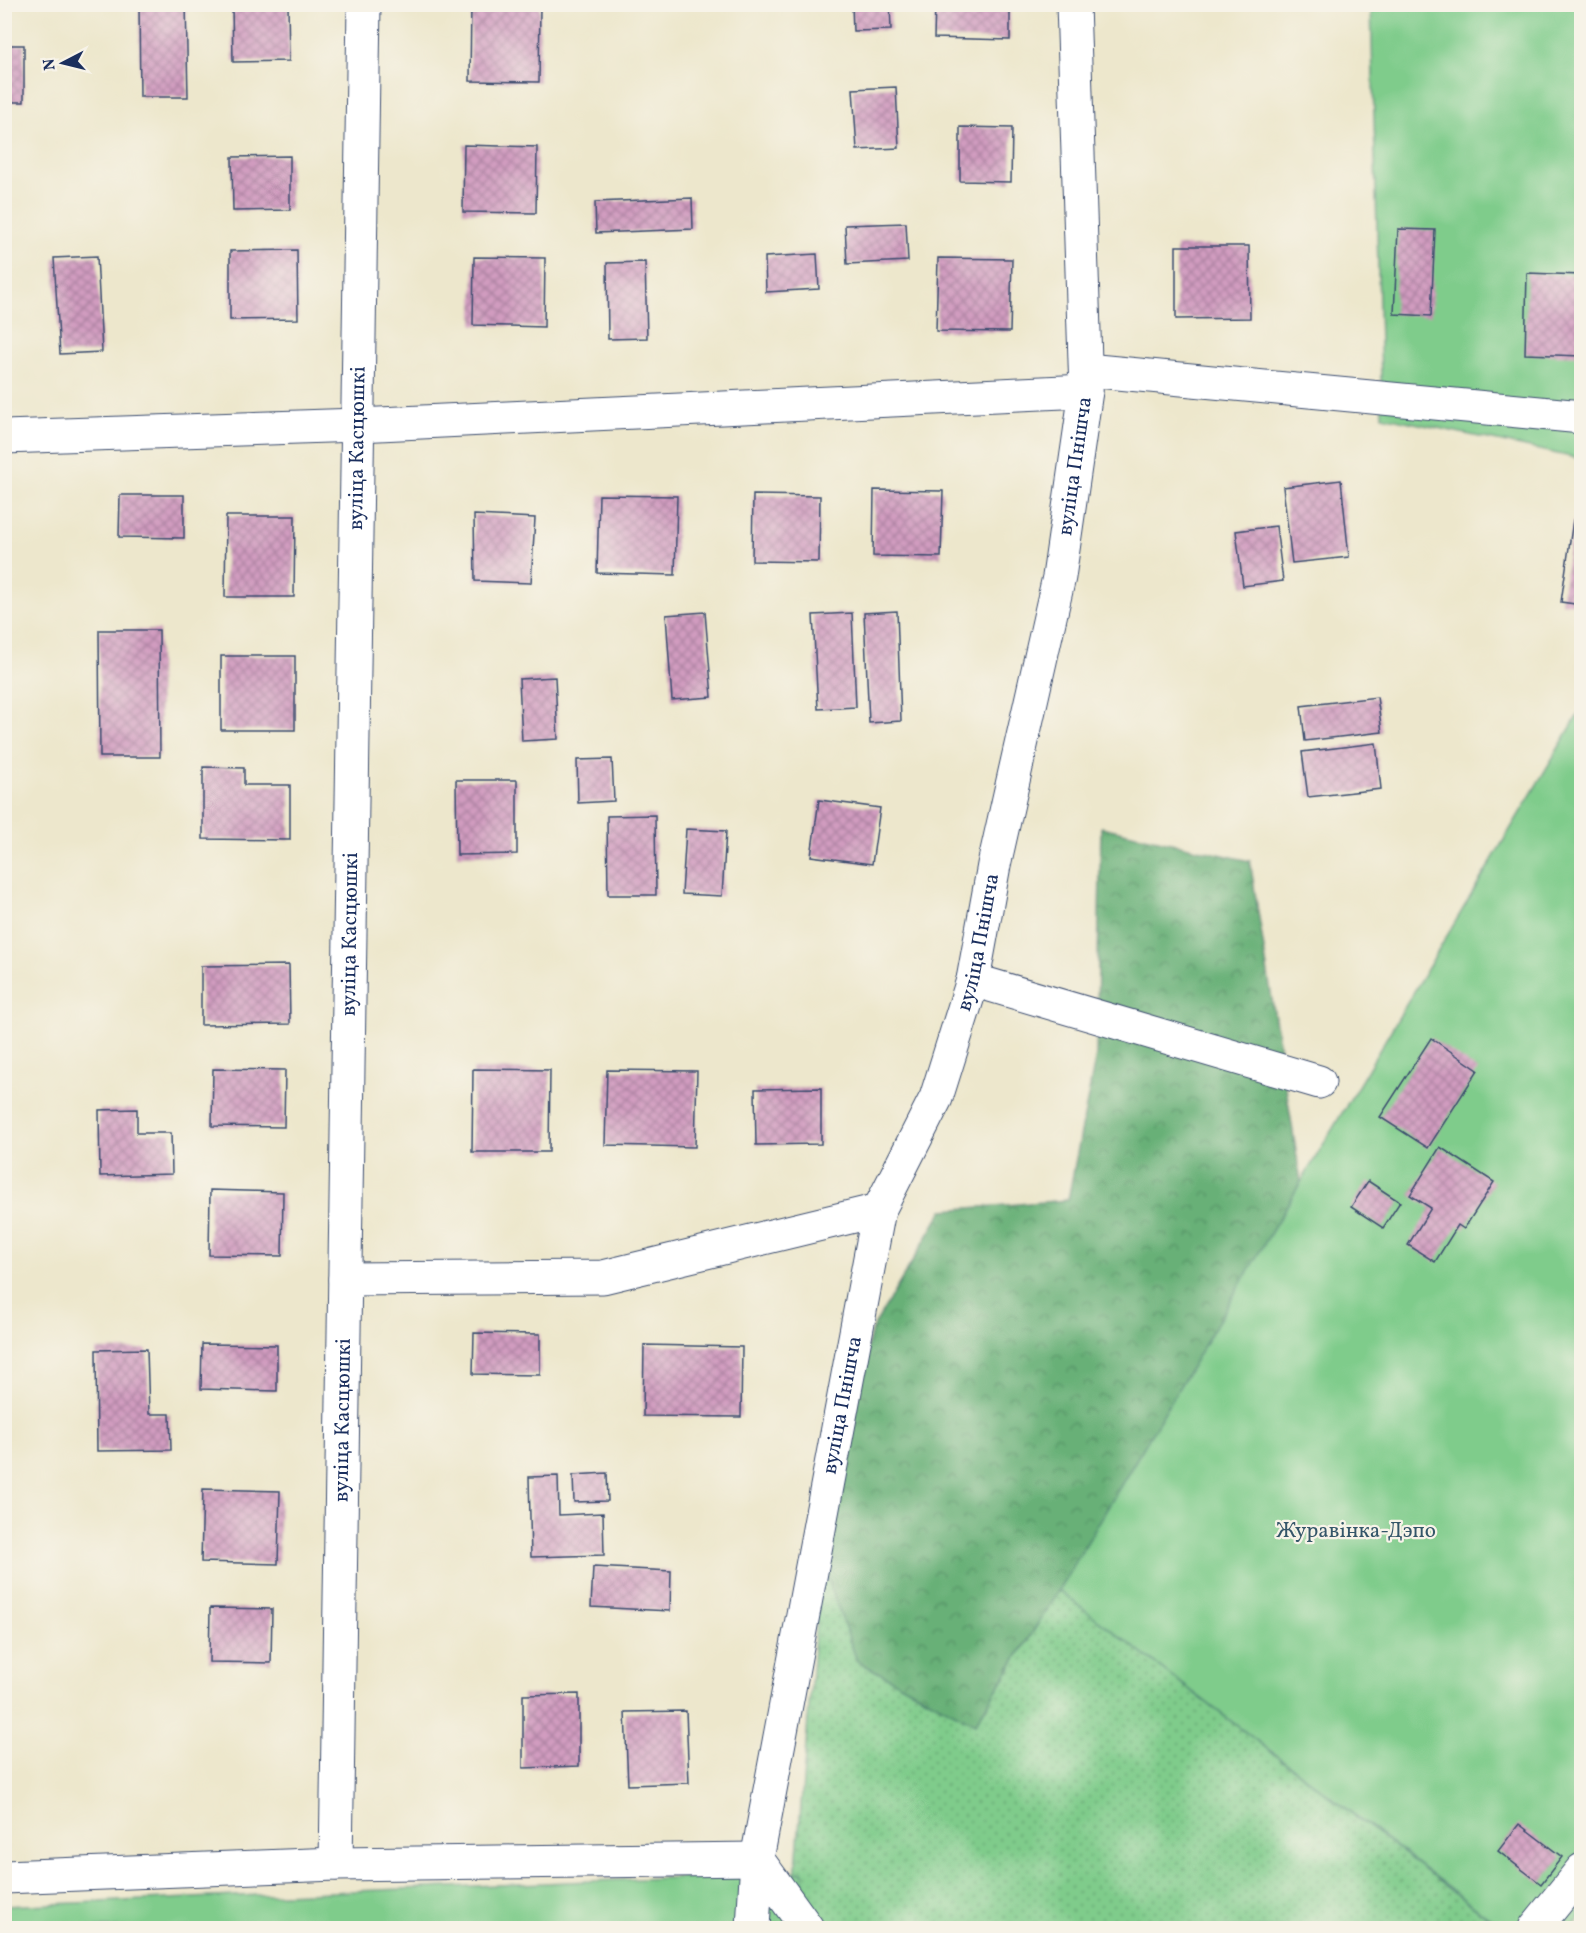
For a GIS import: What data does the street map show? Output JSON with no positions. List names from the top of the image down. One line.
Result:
{"streets":{"street":["вуліца Касцюшкі","вуліца Пнішча"]},"parks":["Журавінка-Дэпо"],"north":"left"}
